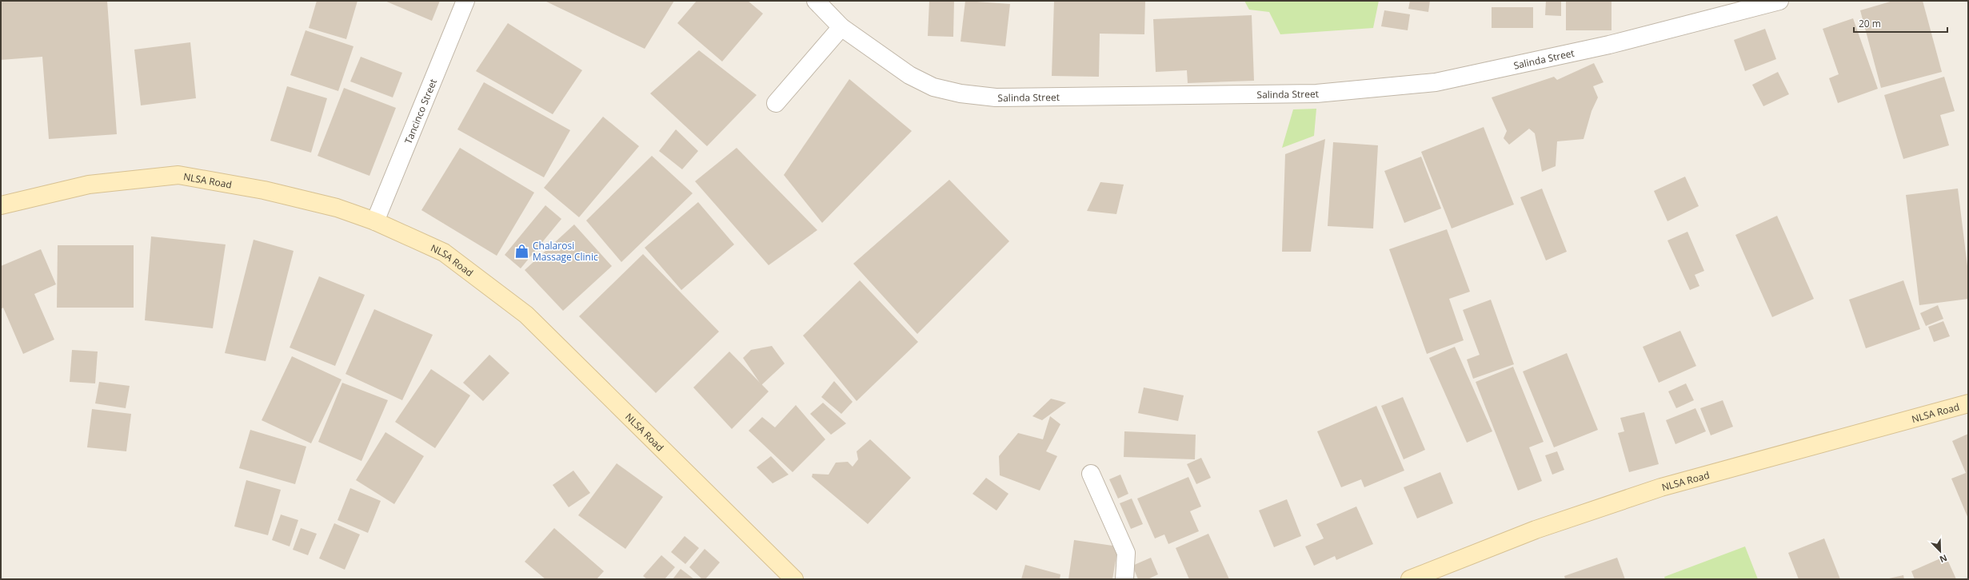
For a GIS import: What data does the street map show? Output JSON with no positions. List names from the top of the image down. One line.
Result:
{"streets":{"main road":["NLSA Road"],"street":["Salinda Street","Tancinco Street"]},"crossings":[["Tancinco Street","NLSA Road"]],"places":{"shop":["Chalarosi Massage Clinic"]},"scale_bar":"20 m","north":"bottom right"}
